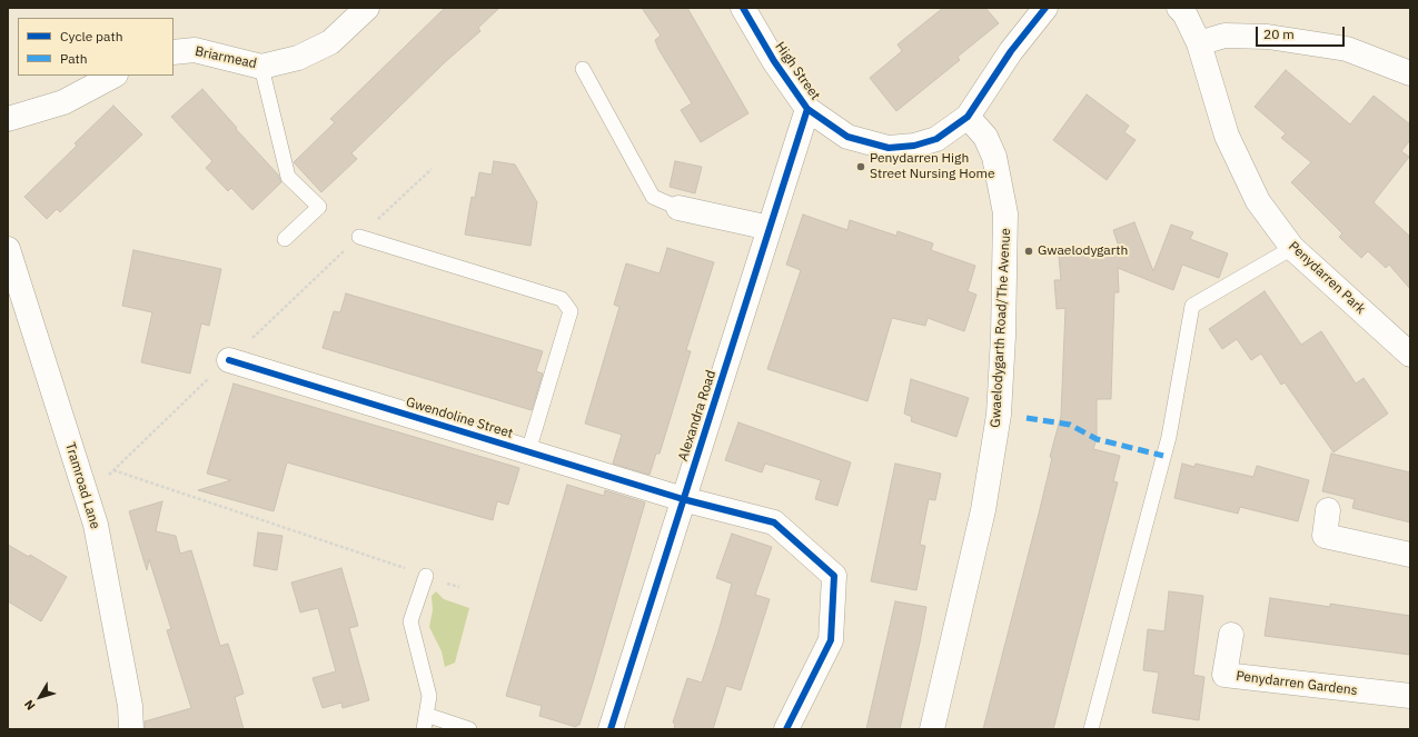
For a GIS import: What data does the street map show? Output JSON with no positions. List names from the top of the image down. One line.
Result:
{"streets":{"street":["Briarmead","High Street","Penydarren Park","Gwaelodygarth Road/The Avenue","Alexandra Road","Gwendoline Street","Tramroad Lane","Penydarren Gardens"]},"crossings":[["High Street","Gwaelodygarth Road/The Avenue"],["High Street","Alexandra Road"],["Alexandra Road","Gwendoline Street"]],"places":["Penydarren High Street Nursing Home","Gwaelodygarth"],"legend":["Cycle path","Path"],"scale_bar":"20 m","north":"bottom left"}
